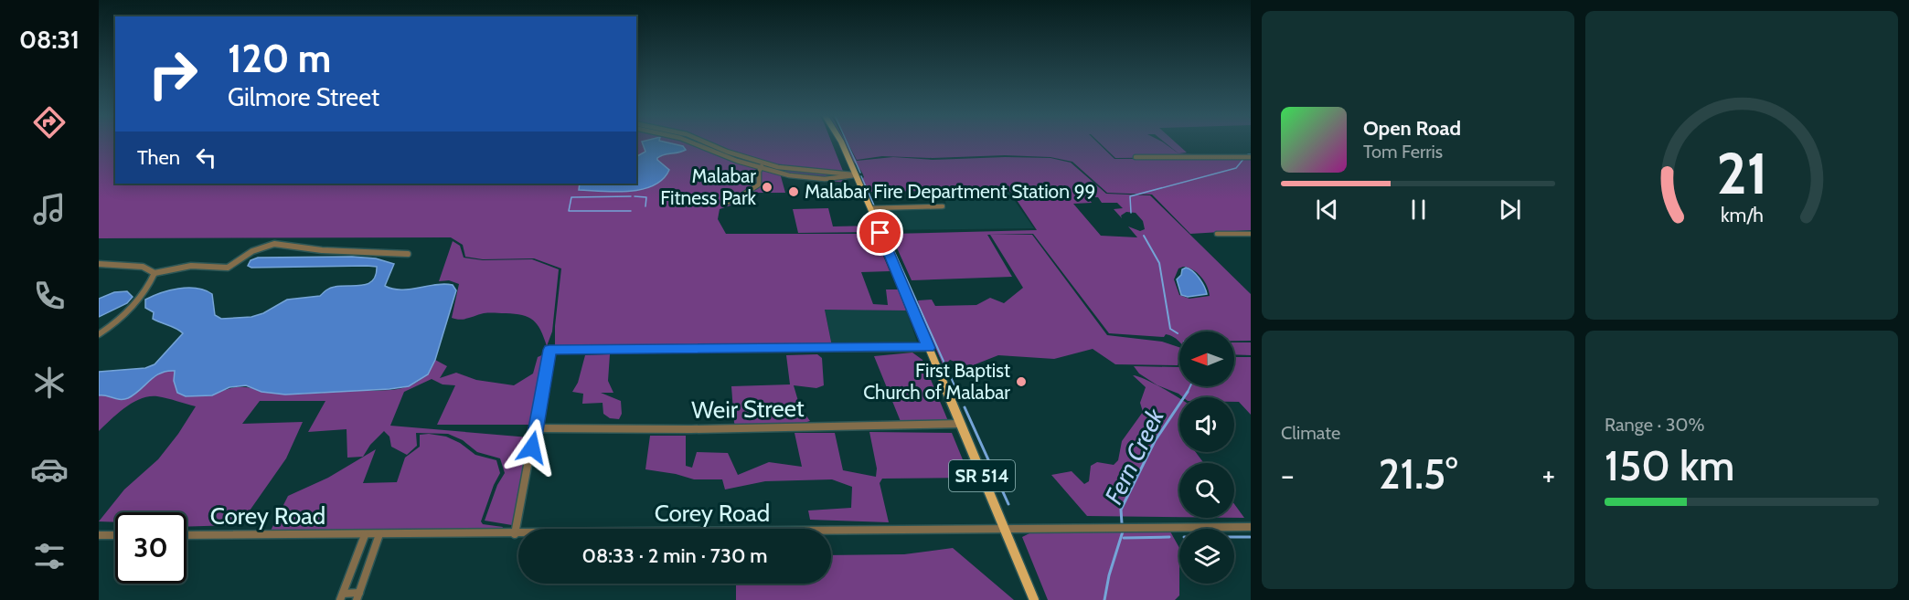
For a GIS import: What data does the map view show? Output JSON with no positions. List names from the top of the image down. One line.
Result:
{"streets":{"main road":["SR 514"],"street":["Weir Street","Corey Road"]},"crossings":[["Weir Street","SR 514"],["SR 514","Corey Road"]],"water":["Fern Creek"],"places":["Malabar Fitness Park","Malabar Fire Department Station 99","First Baptist Church of Malabar"],"north":"left","page":{"tabs":"08:31","turn":["120 m","Gilmore Street"],"song":["Open Road","Tom Ferris"],"then":"Then","tile":["Climate",["Range · 30%","150 km"]],"heat":["−","21.5°","+"],"limit":"30","trip":"08:33 · 2 min · 730 m","gauge":["21","km/h"]}}
